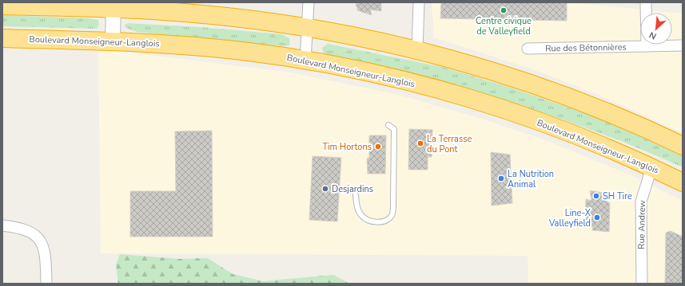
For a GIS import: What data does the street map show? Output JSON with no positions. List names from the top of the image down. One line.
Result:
{"streets":{"highway":["Boulevard Monseigneur-Langlois"],"street":["Rue des Bétonnières","Rue Andrew"]},"crossings":[["Boulevard Monseigneur-Langlois","Rue Andrew"]],"places":["Centre civique de Valleyfield","La Terrasse du Pont","Tim Hortons","La Nutrition Animal","Desjardins","SH Tire","Line-X Valleyfield"],"north":"bottom left"}
